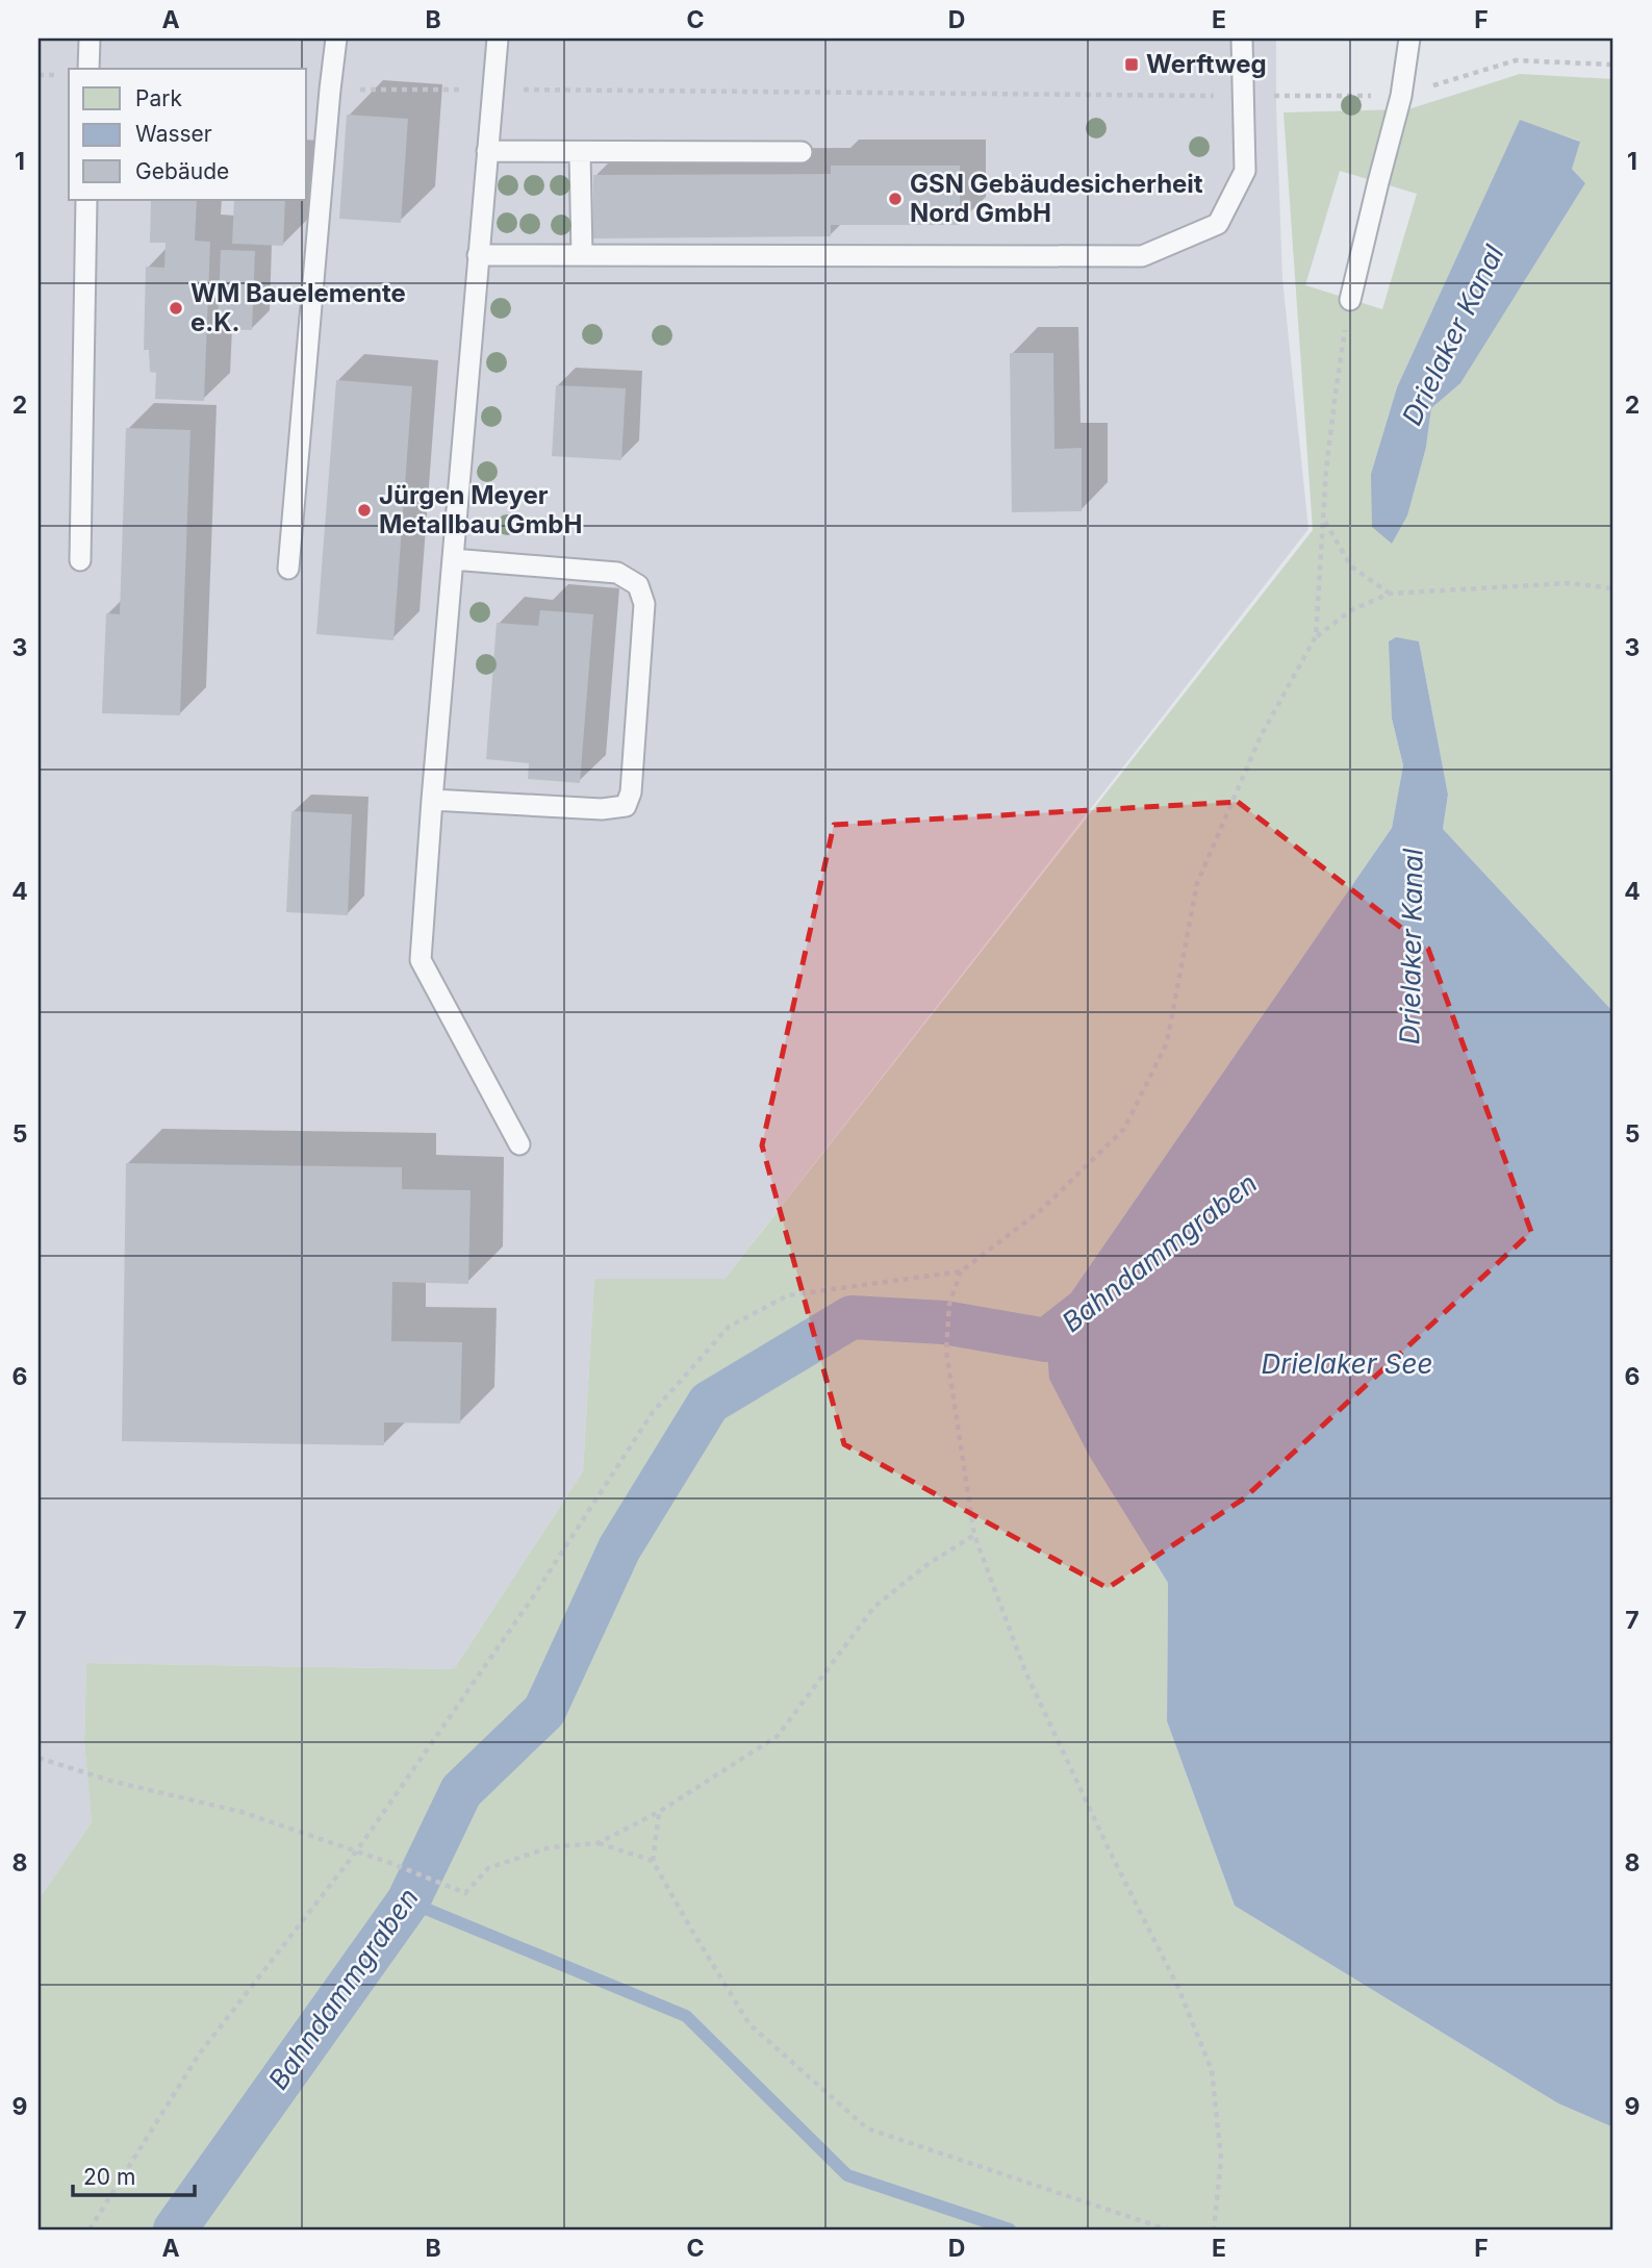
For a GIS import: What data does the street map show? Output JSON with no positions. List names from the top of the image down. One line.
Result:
{"water":["Drielaker Kanal","Bahndammgraben","Drielaker See"],"places":{"transit":["Werftweg"],"other":["GSN Gebäudesicherheit Nord GmbH","WM Bauelemente e.K.","Jürgen Meyer Metallbau GmbH"]},"legend":["Park","Wasser","Gebäude"],"scale_bar":"20 m","grid":{"columns":["A","B","C","D","E","F"],"rows":["1","2","3","4","5","6","7","8","9"]}}
